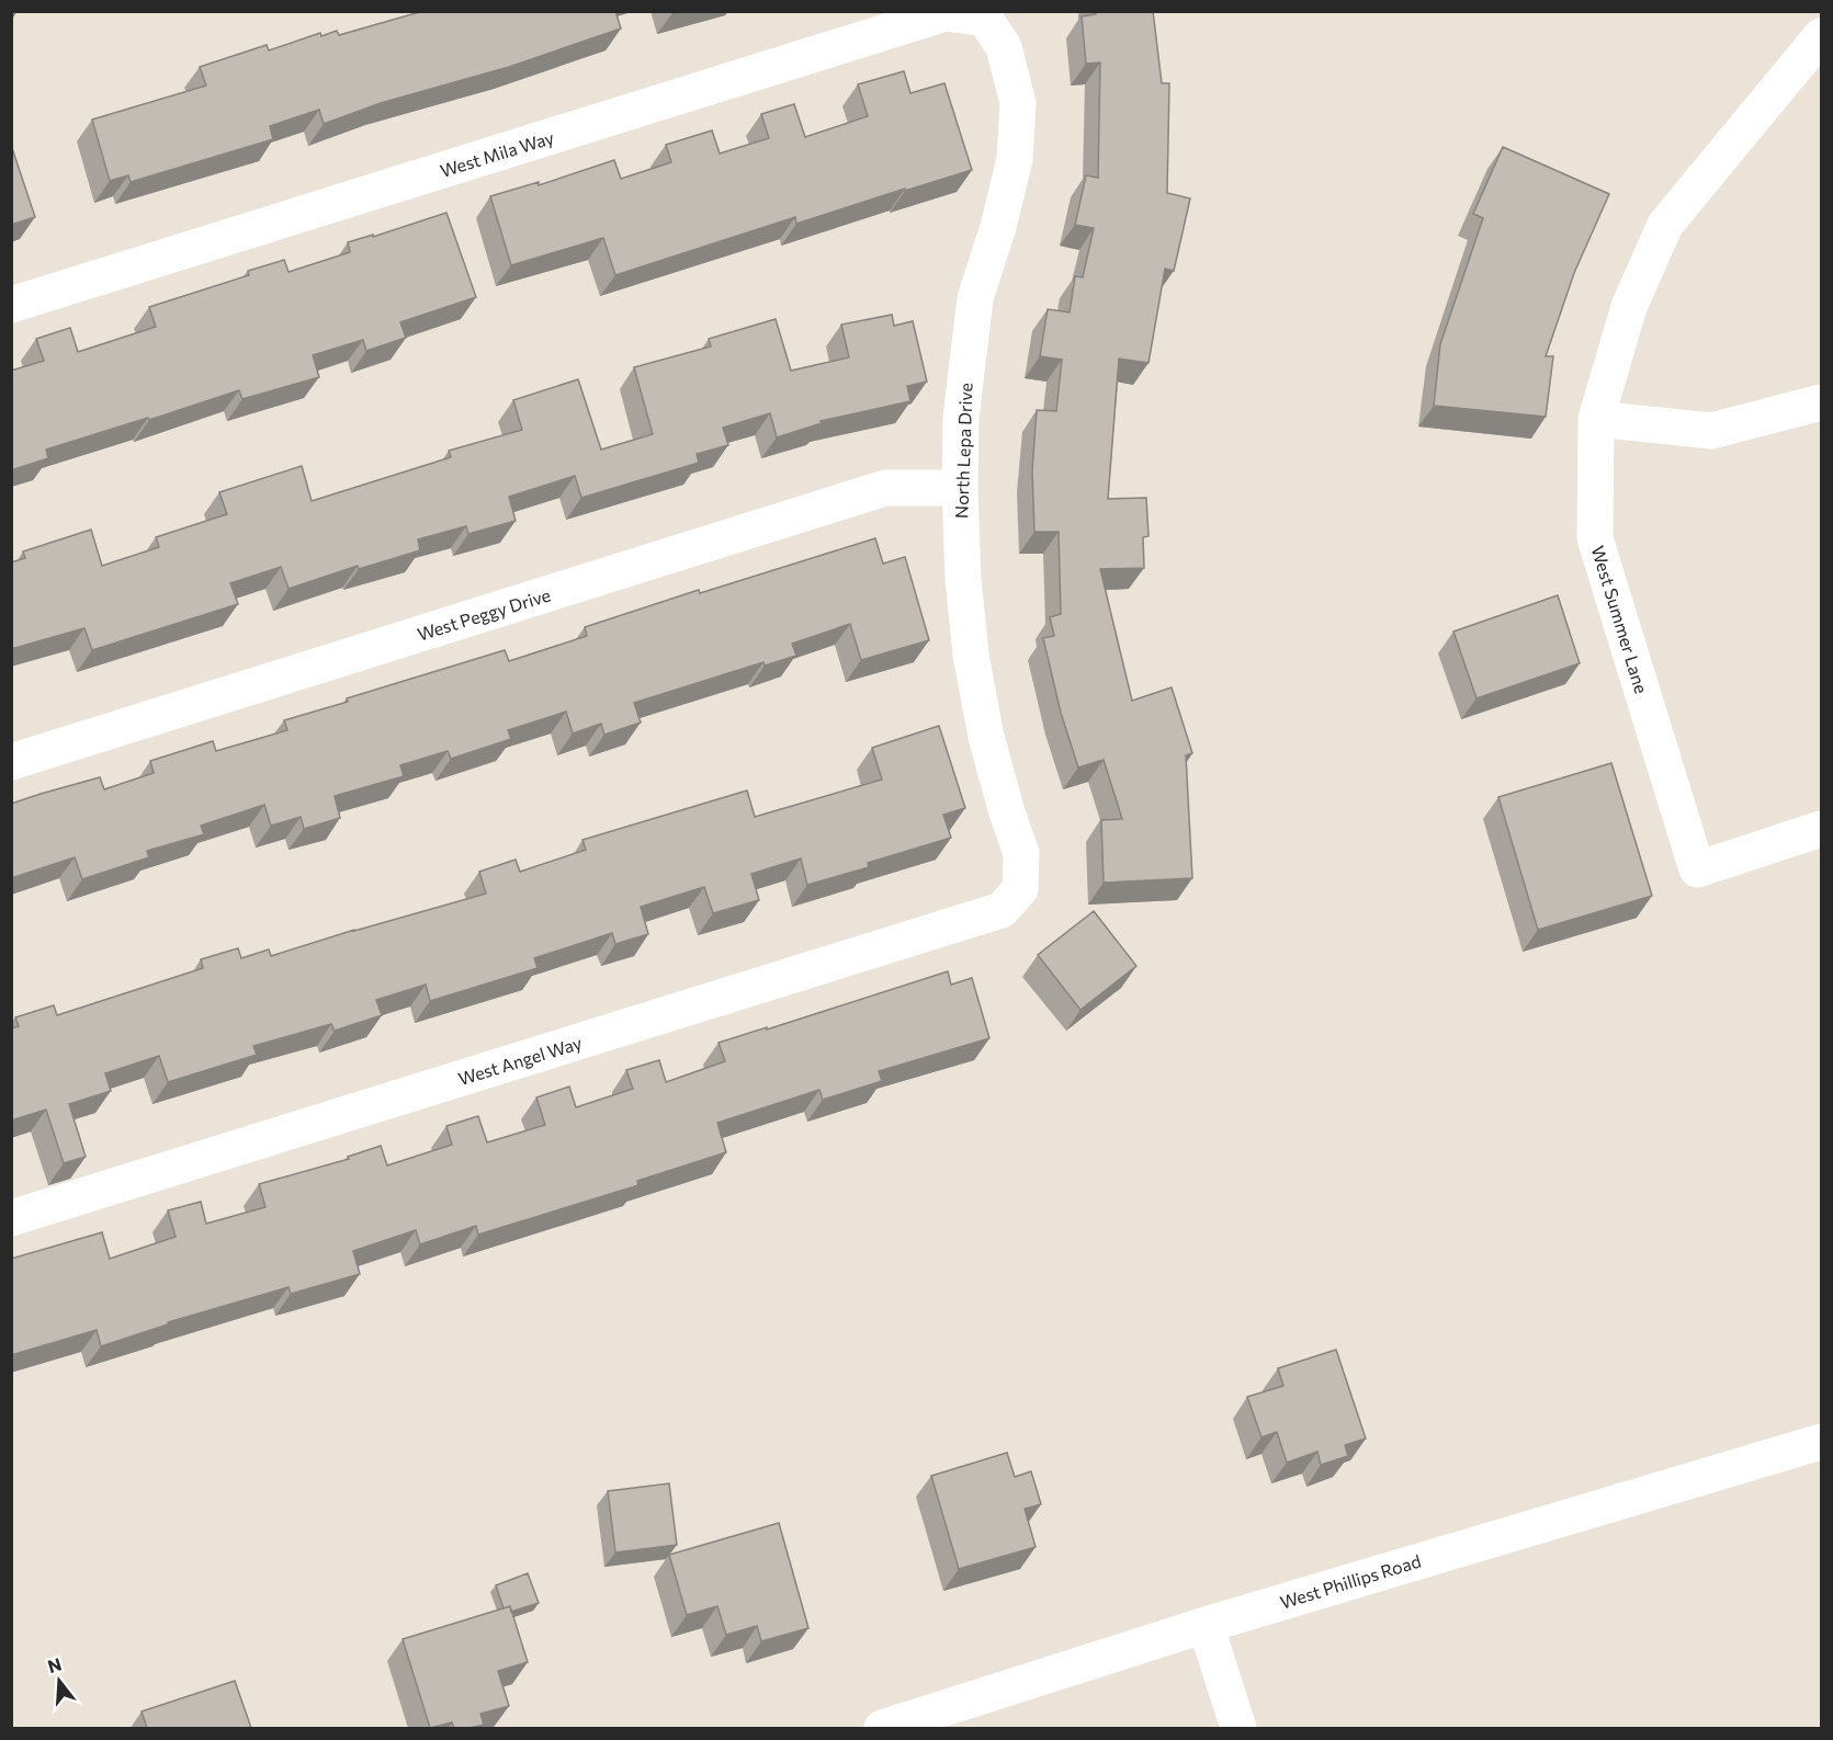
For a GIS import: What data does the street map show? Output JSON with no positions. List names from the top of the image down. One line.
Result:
{"streets":{"street":["West Mila Way","North Lepa Drive","West Peggy Drive","West Summer Lane","West Angel Way","West Phillips Road"]},"crossings":[["West Mila Way","North Lepa Drive"],["North Lepa Drive","West Peggy Drive"],["North Lepa Drive","West Angel Way"]],"north":"top"}
